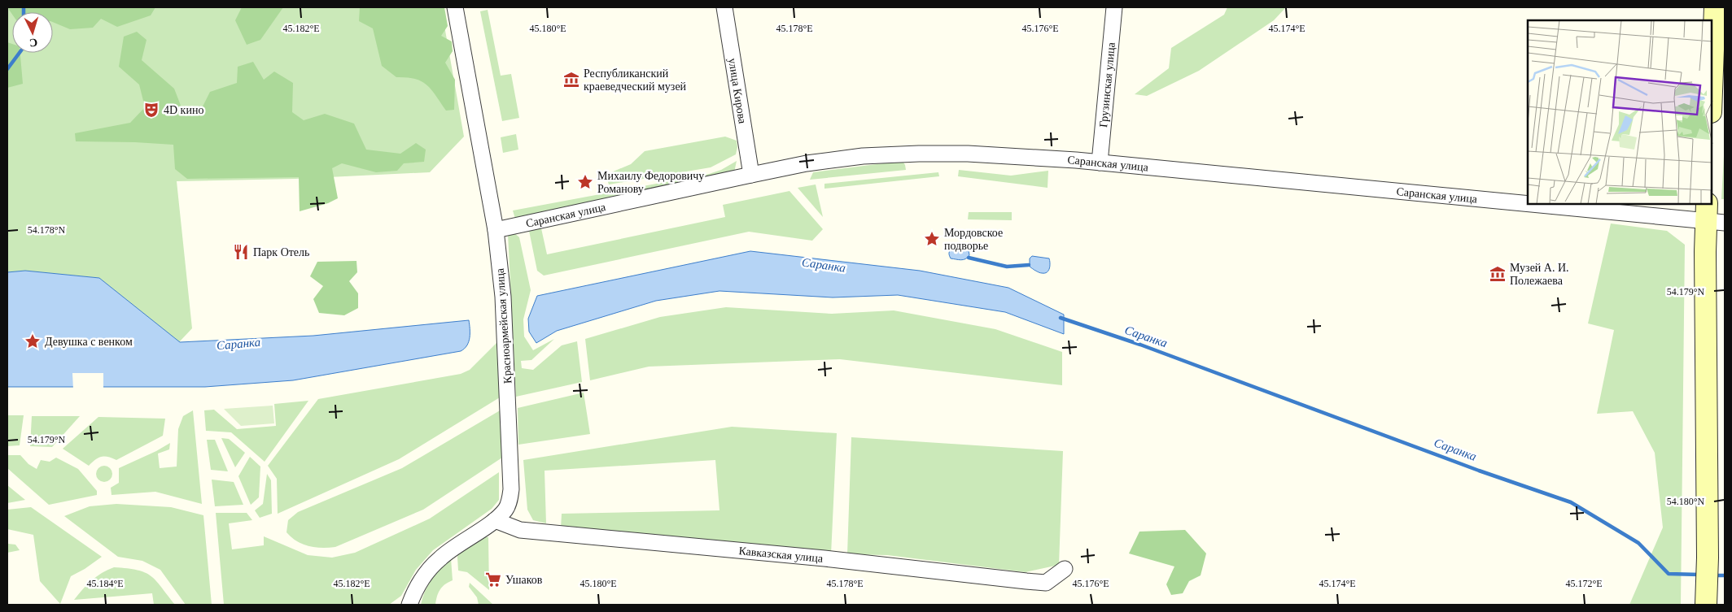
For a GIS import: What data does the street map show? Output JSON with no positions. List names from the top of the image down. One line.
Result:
{"streets":{"street":["Грузинская улица","улица Кирова","Саранская улица","Красноармейская улица","Кавказская улица"]},"crossings":[["Грузинская улица","Саранская улица"],["улица Кирова","Саранская улица"],["Саранская улица","Красноармейская улица"],["Красноармейская улица","Кавказская улица"]],"water":["Саранка"],"places":{"museum":["Республиканский краеведческий музей","Музей А. И. Полежаева"],"theatre":["4D кино"],"place":["Михаилу Федоровичу Романову","Мордовское подворье","Девушка с венком"],"restaurant":["Парк Отель"],"supermarket":["Ушаков"]},"north":"bottom","coordinates":["45.182°E","45.180°E","45.178°E","45.176°E","45.174°E","54.178°N","54.179°N","54.180°N","45.184°E","45.172°E"]}
